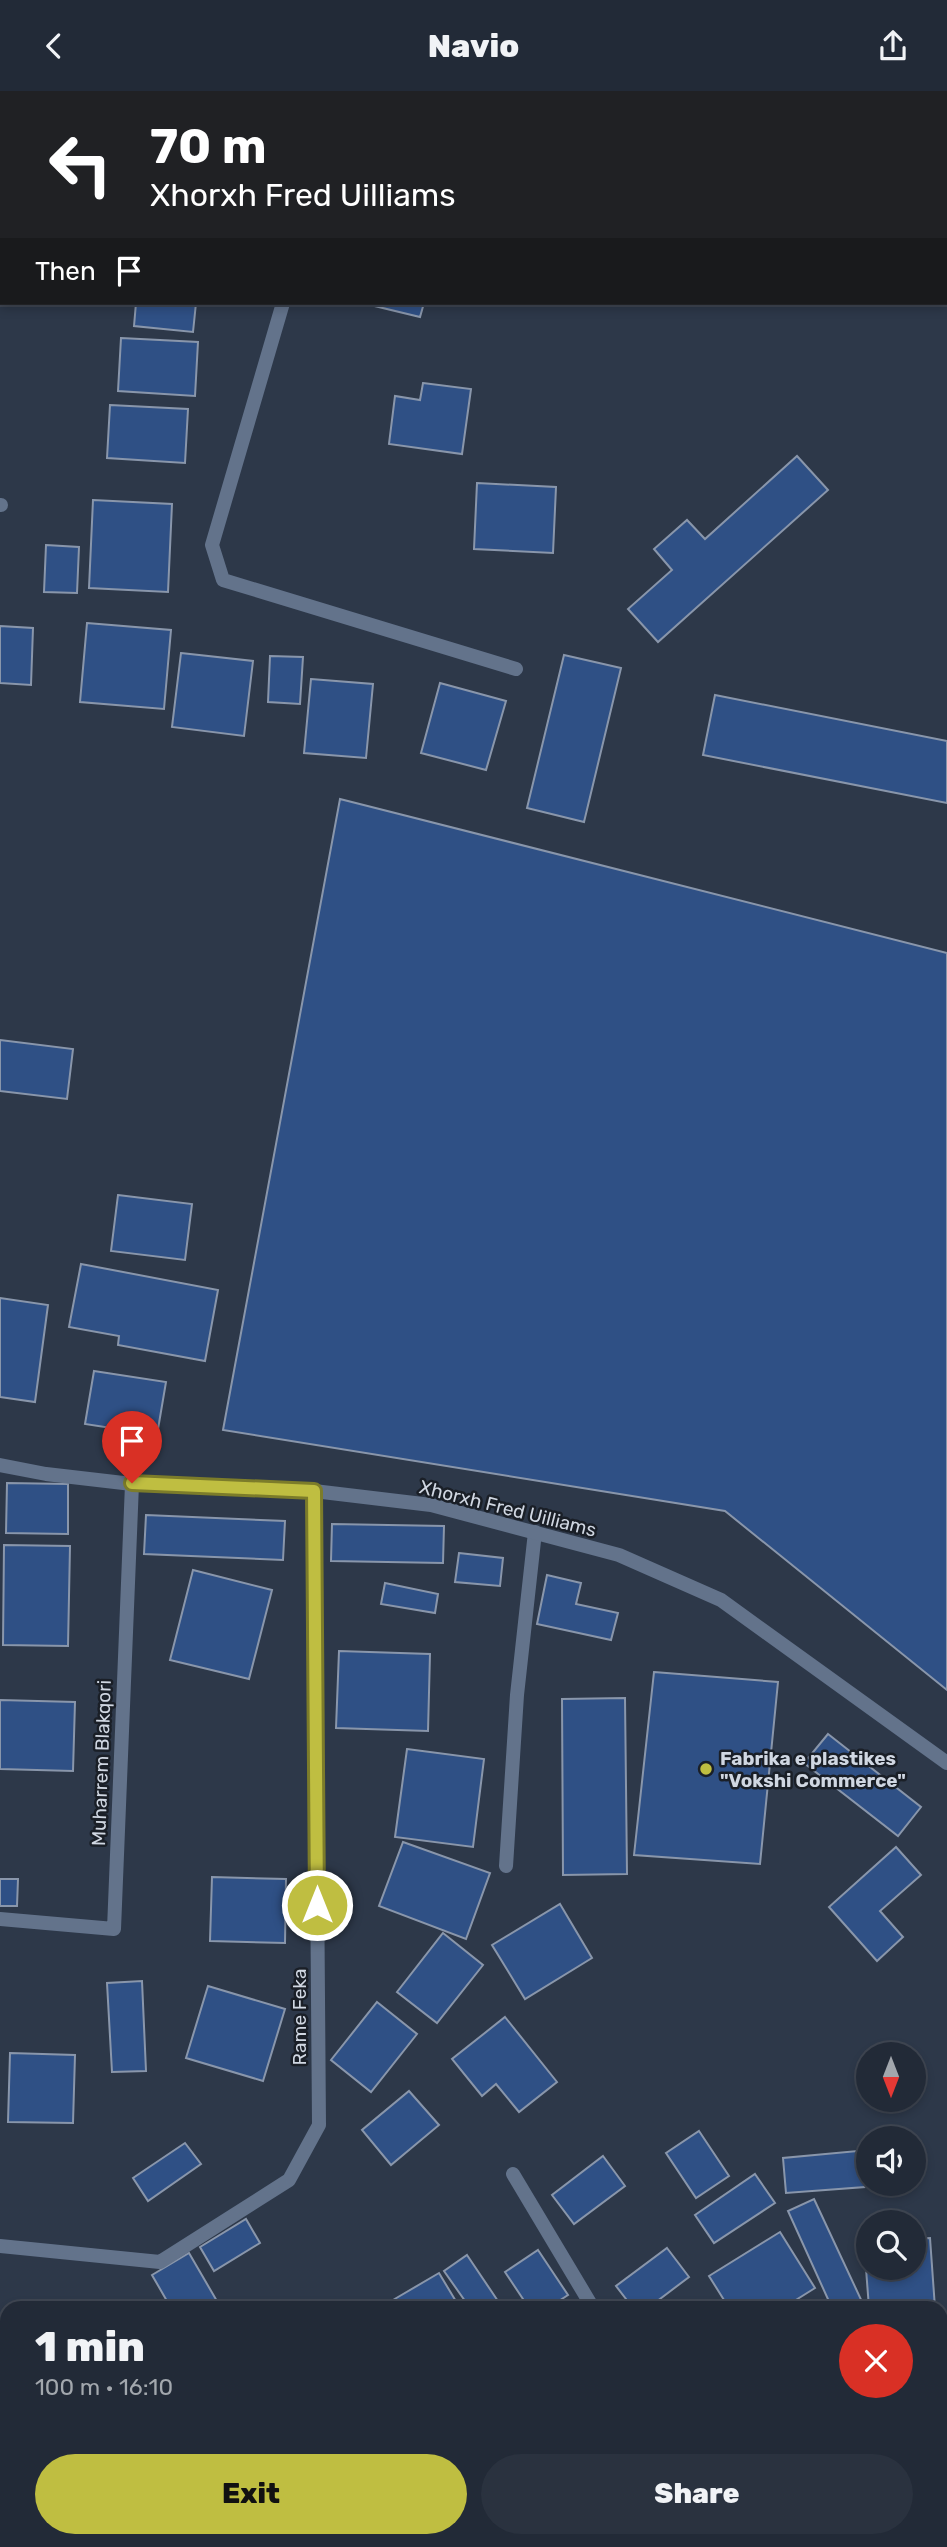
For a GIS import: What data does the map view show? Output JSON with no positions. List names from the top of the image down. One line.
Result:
{"streets":{"street":["Xhorxh Fred Uilliams","Muharrem Blakqori","Rame Feka"]},"crossings":[["Xhorxh Fred Uilliams","Muharrem Blakqori"],["Xhorxh Fred Uilliams","Rame Feka"]],"places":["Fabrika e plastikes \"Vokshi Commerce\""],"north":"bottom","page":{"header":"Navio","turn":["70 m","Xhorxh Fred Uilliams"],"then":"Then","heading":["1 min","100 m · 16:10"],"buttons":["Exit","Share"]}}
